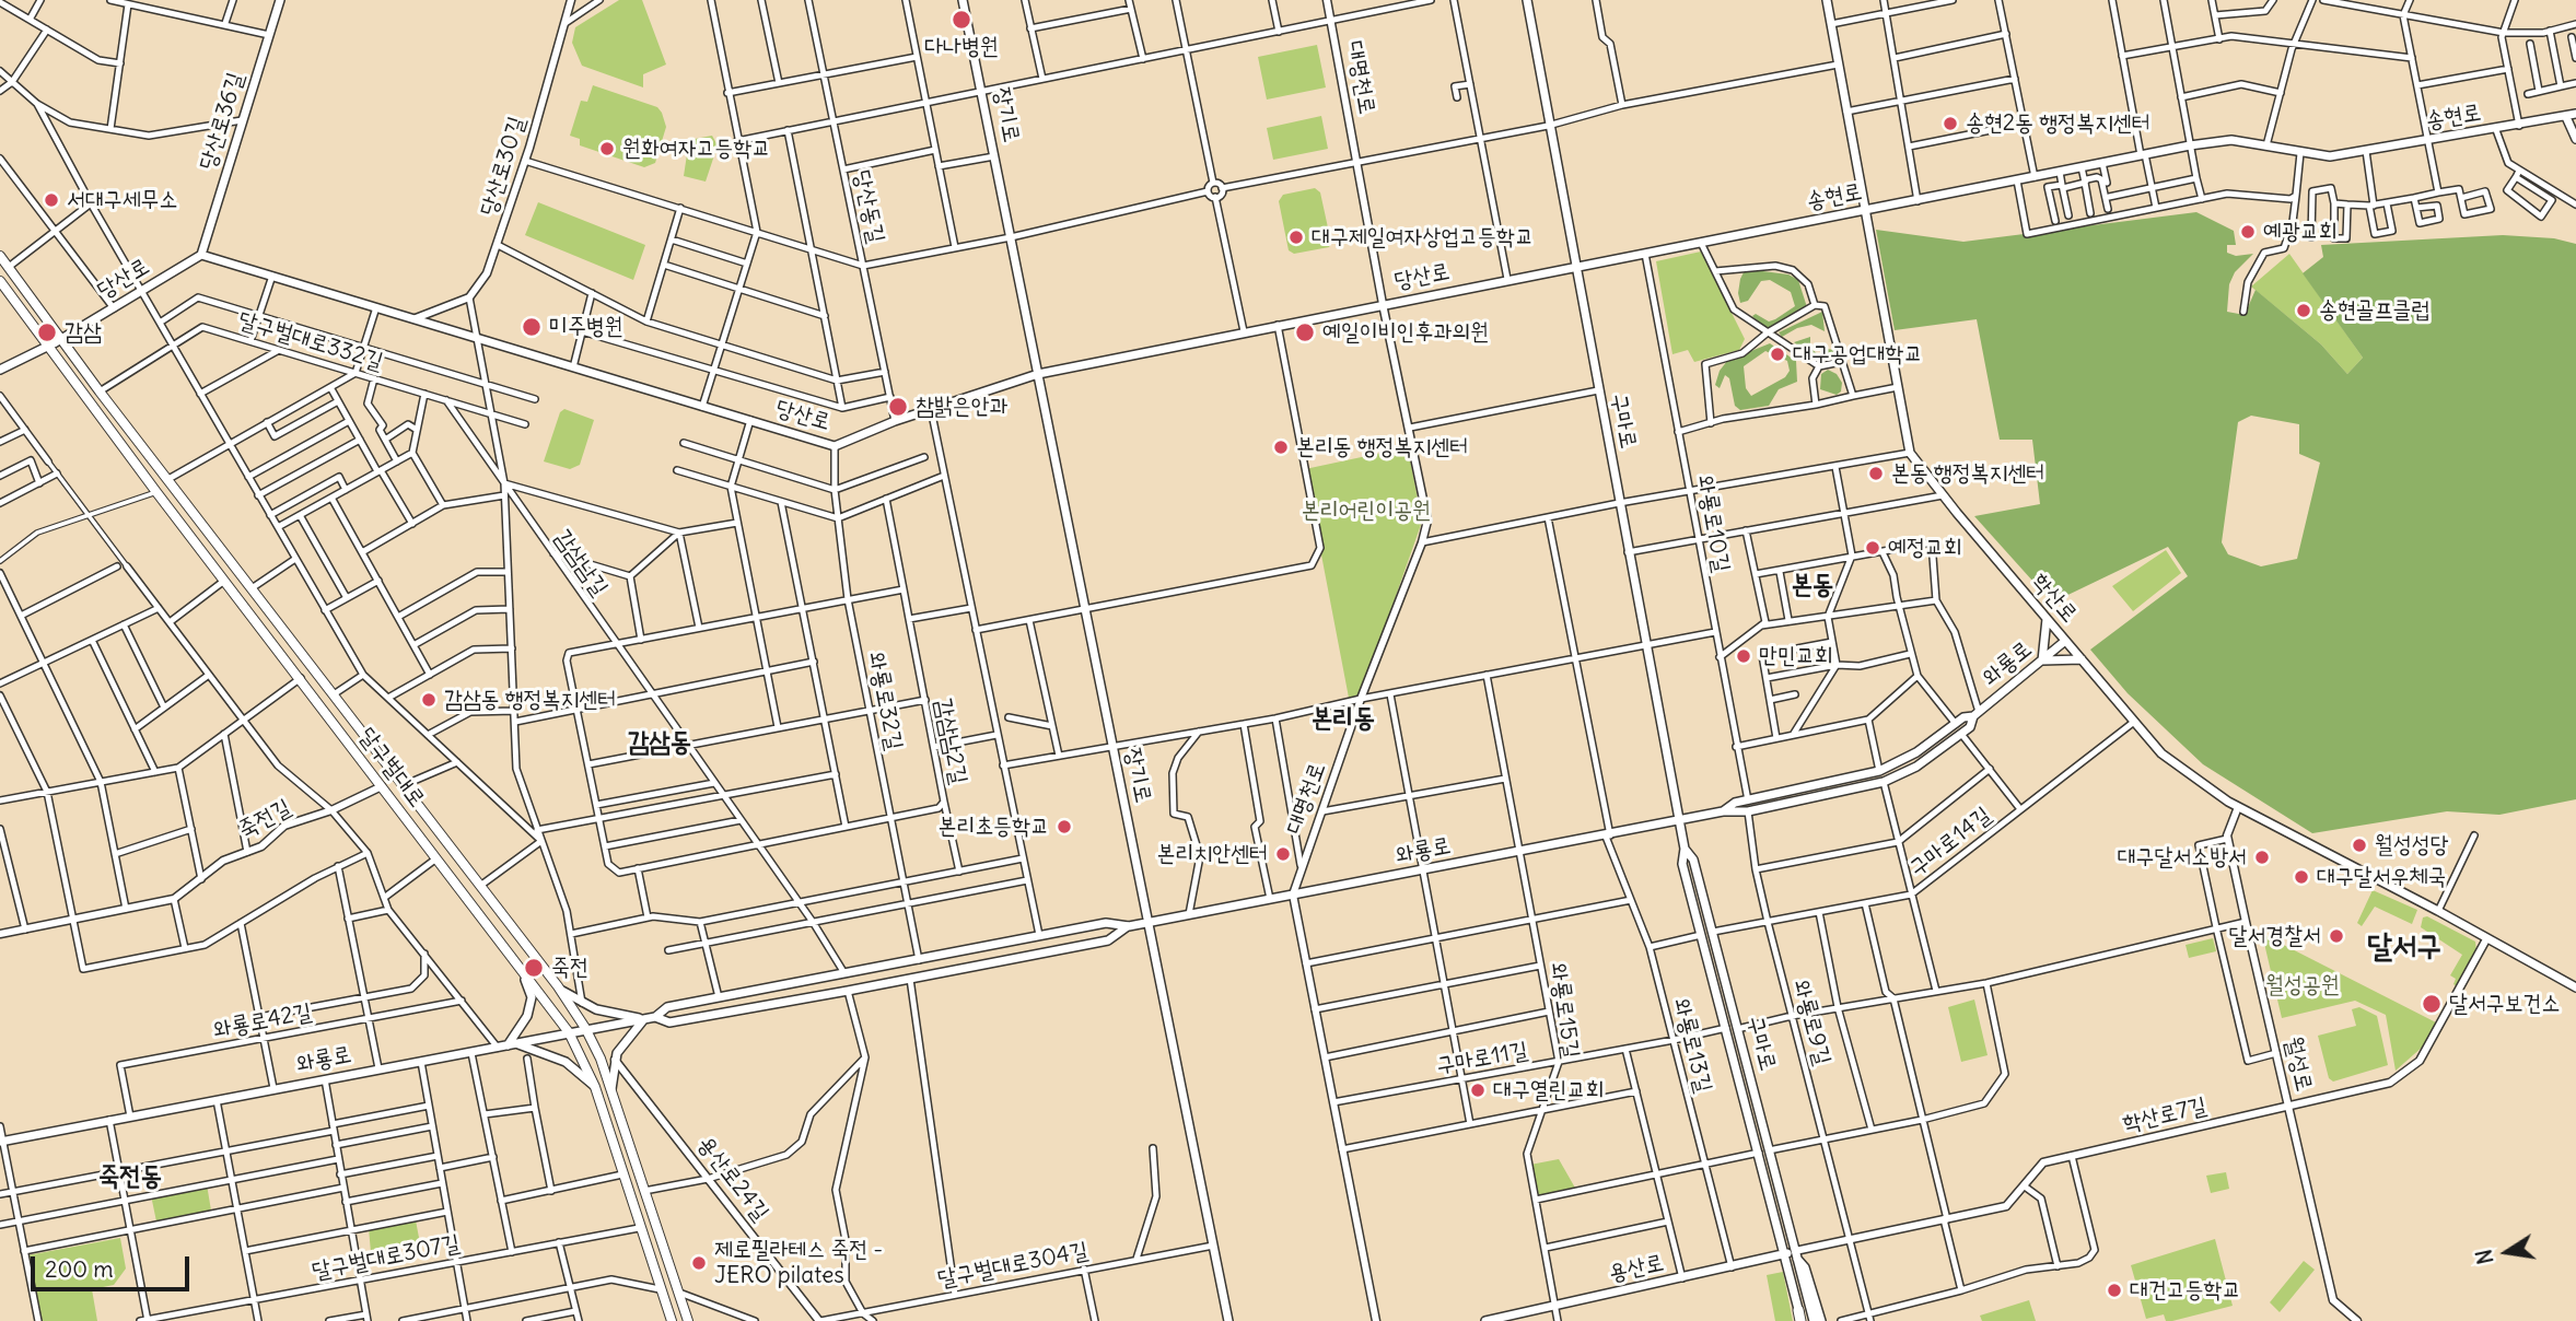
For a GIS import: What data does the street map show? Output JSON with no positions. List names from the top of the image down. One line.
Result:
{"streets":{"main road":["장기로","송현로","당산로36길","당산로","구마로","학산로","와룡로","달구벌대로","용산로"],"street":["대명천로","당산로30길","당산동길","달구벌대로332길","와룡로10길","감삼남길","와룡로32길","감삼남2길","죽전길","구마로14길","와룡로15길","와룡로42길","와룡로9길","와룡로13길","구마로11길","월성로","학산로7길","용산로24길","달구벌대로307길","달구벌대로304길"]},"crossings":[["대명천로","당산로"],["대명천로","와룡로"],["대명천로","구마로11길"],["장기로","당산로"],["장기로","와룡로"],["장기로","달구벌대로304길"],["송현로","당산로"],["송현로","구마로"],["송현로","와룡로10길"],["송현로","학산로"],["당산로36길","당산로"],["당산동길","당산로"],["당산로","구마로"],["당산로","와룡로32길"],["당산로","달구벌대로"],["달구벌대로332길","감삼남길"],["달구벌대로332길","달구벌대로"],["구마로","와룡로"],["구마로","구마로14길"],["구마로","구마로11길"],["구마로","학산로7길"],["구마로","용산로"],["와룡로10길","와룡로"],["감삼남길","와룡로"],["감삼남길","감삼남2길"],["학산로","와룡로"],["학산로","구마로14길"],["학산로","학산로7길"],["와룡로","와룡로32길"],["와룡로","달구벌대로"],["와룡로","와룡로15길"],["와룡로","와룡로42길"],["와룡로","와룡로9길"],["와룡로","와룡로13길"],["와룡로32길","감삼남2길"],["달구벌대로","죽전길"],["달구벌대로","달구벌대로307길"],["구마로14길","와룡로9길"],["와룡로15길","구마로11길"],["와룡로15길","용산로"],["와룡로9길","학산로7길"],["와룡로13길","구마로11길"],["와룡로13길","용산로"],["월성로","학산로7길"],["학산로7길","용산로"],["용산로24길","달구벌대로304길"]],"districts":["본동","본리동","감삼동","달서구","죽전동"],"parks":["본리어린이공원","월성공원"],"places":["다나병원","송현2동 행정복지센터","원화여자고등학교","서대구세무소","예광교회","대구제일여자상업고등학교","송현골프클럽","미주병원","감삼","예일이비인후과의원","대구공업대학교","참밝은안과","본리동 행정복지센터","본동 행정복지센터","예정교회","만민교회","감삼동 행정복지센터","본리초등학교","월성성당","본리치안센터","대구달서소방서","대구달서우체국","달서경찰서","죽전","달서구보건소","대구열린교회","제로필라테스 죽전 - JERO pilates","대건고등학교"],"scale_bar":"200 m","north":"left"}
